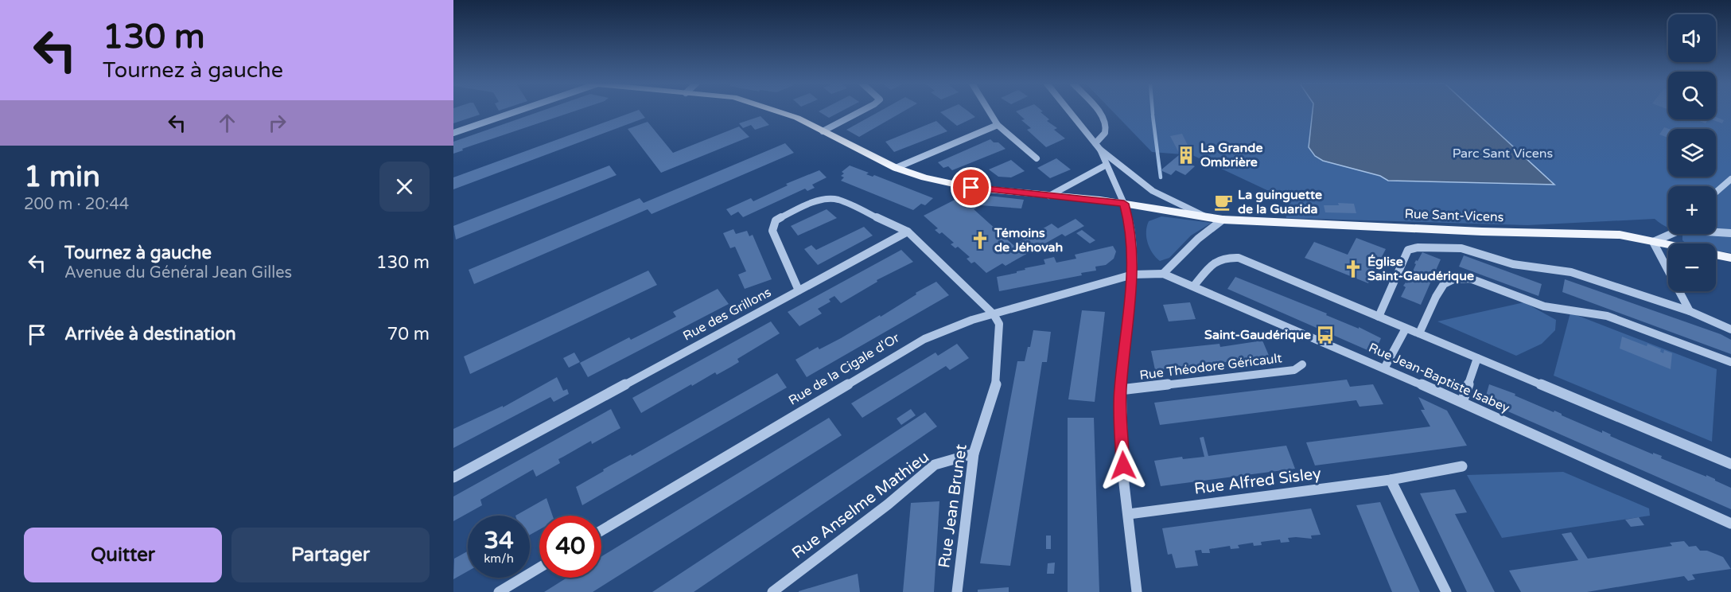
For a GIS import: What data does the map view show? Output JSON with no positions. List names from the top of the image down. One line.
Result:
{"streets":{"main road":["Rue Sant-Vicens"],"street":["Rue des Grillons","Rue Théodore Géricault","Rue de la Cigale d'Or","Rue Jean-Baptiste Isabey","Rue Alfred Sisley","Rue Anselme Mathieu","Rue Jean Brunet"]},"crossings":[["Rue de la Cigale d'Or","Rue Jean-Baptiste Isabey"],["Rue de la Cigale d'Or","Rue Jean Brunet"],["Rue Anselme Mathieu","Rue Jean Brunet"]],"parks":["Parc Sant Vicens"],"places":{"building":["La Grande Ombrière"],"cafe":["La guinguette de la Guarida"],"church":["Témoins de Jéhovah","Église Saint-Gaudérique"],"bus stop":["Saint-Gaudérique"]},"page":{"turn":["130 m","Tournez à gauche"],"map_buttons":["+","−"],"heading":["1 min","200 m · 20:44"],"list":[{"name":"Tournez à gauche","note":"Avenue du Général Jean Gilles","value":"130 m"},{"name":"Arrivée à destination","value":"70 m"}],"speed":"34 km/h","limit":"40","buttons":["Quitter","Partager"]}}
